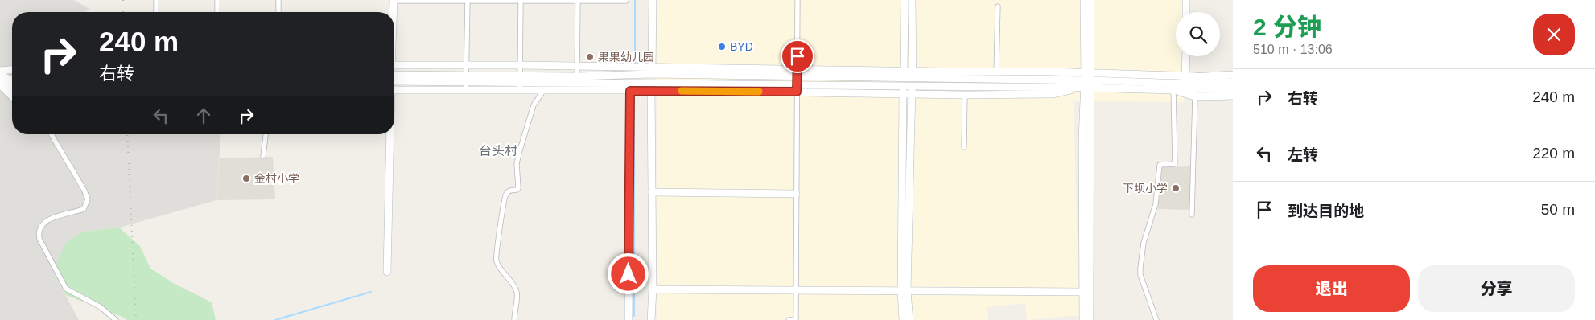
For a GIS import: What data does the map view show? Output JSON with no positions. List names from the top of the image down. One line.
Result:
{"districts":["台头村"],"places":["BYD","果果幼儿园","金村小学","下坝小学"],"page":{"heading":["2 分钟","510 m · 13:06"],"turn":["240 m","右转"],"list":[{"name":"右转","value":"240 m"},{"name":"左转","value":"220 m"},{"name":"到达目的地","value":"50 m"}],"buttons":["退出","分享"]}}
